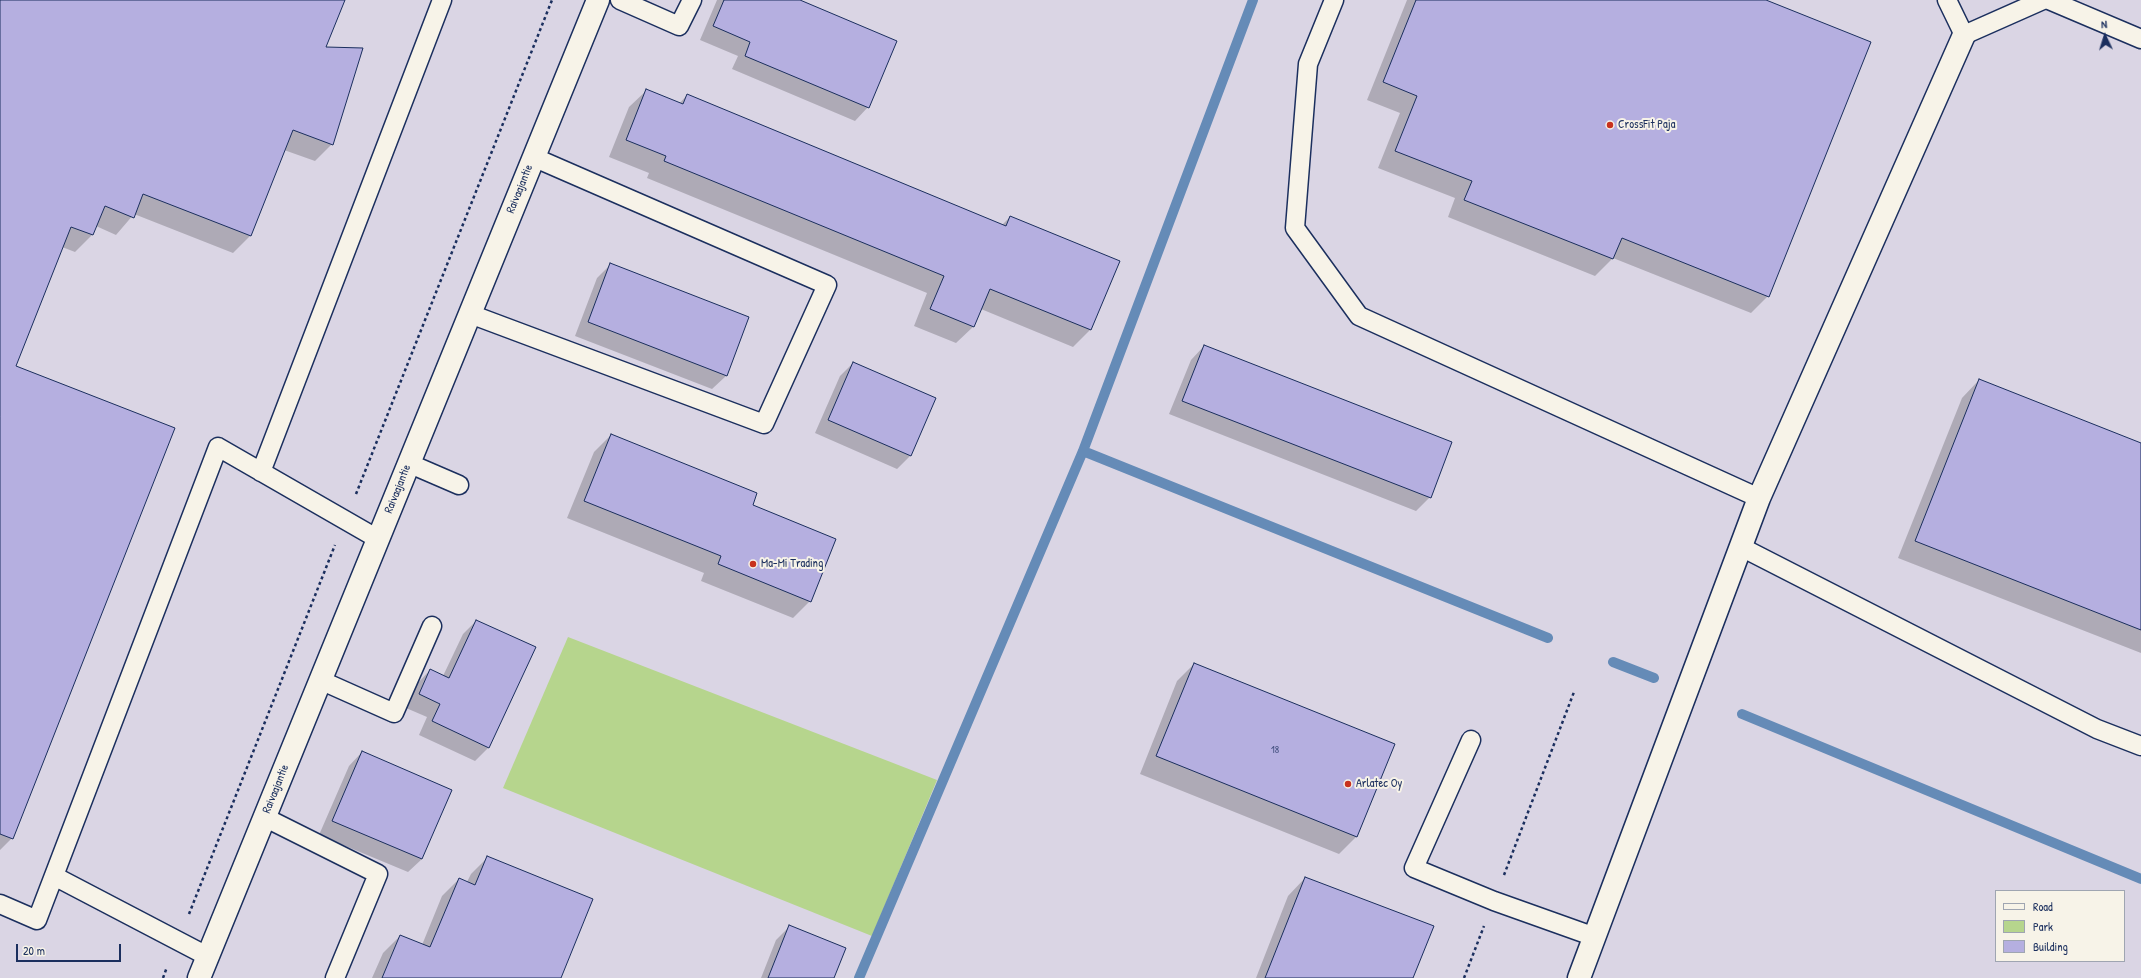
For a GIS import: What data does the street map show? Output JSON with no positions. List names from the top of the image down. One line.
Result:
{"streets":{"street":["Raivaajantie"]},"places":["CrossFit Paja","Ma-Mi Trading","Arlatec Oy"],"house_numbers":["18"],"legend":["Road","Park","Building"],"scale_bar":"20 m","north":"top"}
